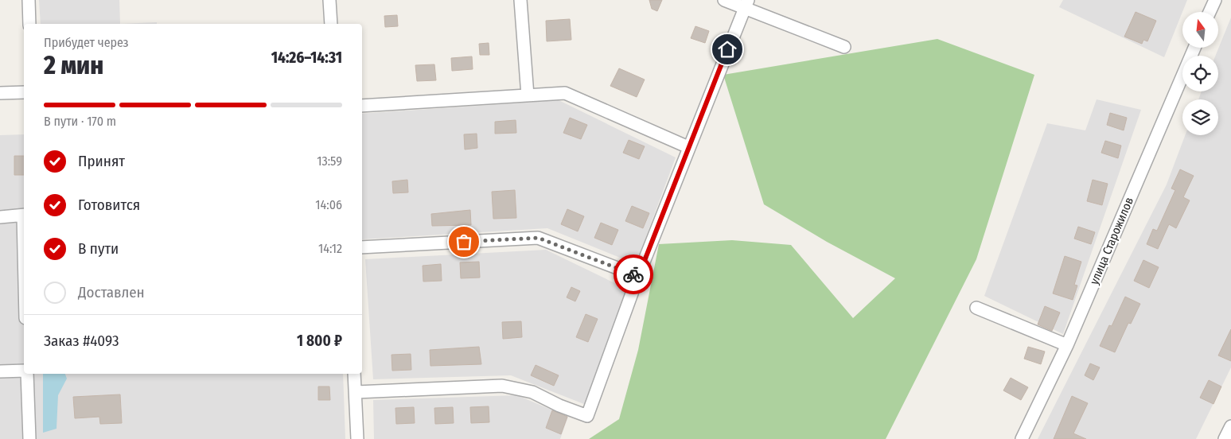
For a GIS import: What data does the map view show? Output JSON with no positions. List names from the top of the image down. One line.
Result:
{"streets":{"street":["улица Старожилов"]},"north":"top","page":{"heading":["2 мин","Прибудет через","14:26–14:31"],"panel":["Заказ #4093","1 800 ₽"],"bar":"В пути · 170 m","list":[["Принят","13:59"],["Готовится","14:06"],["В пути","14:12"],"Доставлен"]}}
